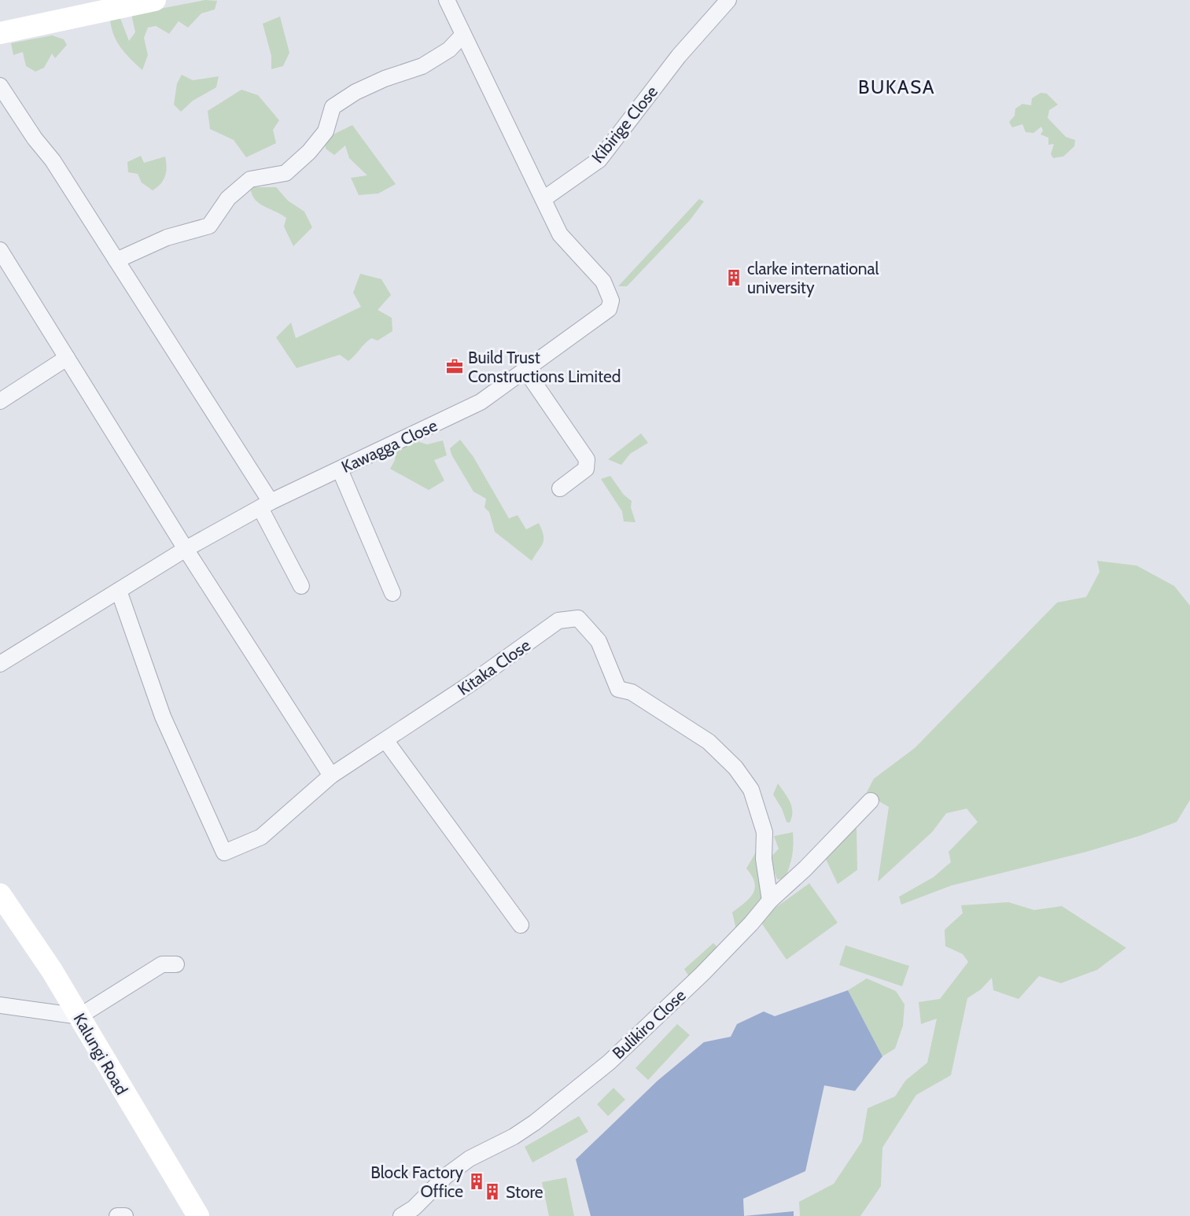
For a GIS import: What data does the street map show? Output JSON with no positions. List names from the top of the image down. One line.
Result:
{"streets":{"street":["Kibirige Close","Kawagga Close","Kitaka Close","Bulikiro Close","Kalungi Road"]},"crossings":[["Kibirige Close","Kawagga Close"],["Kawagga Close","Kitaka Close"],["Kitaka Close","Bulikiro Close"]],"districts":["BUKASA"],"places":{"building":["clarke international university","Block Factory Office","Store"],"office":["Build Trust Constructions Limited"]}}
